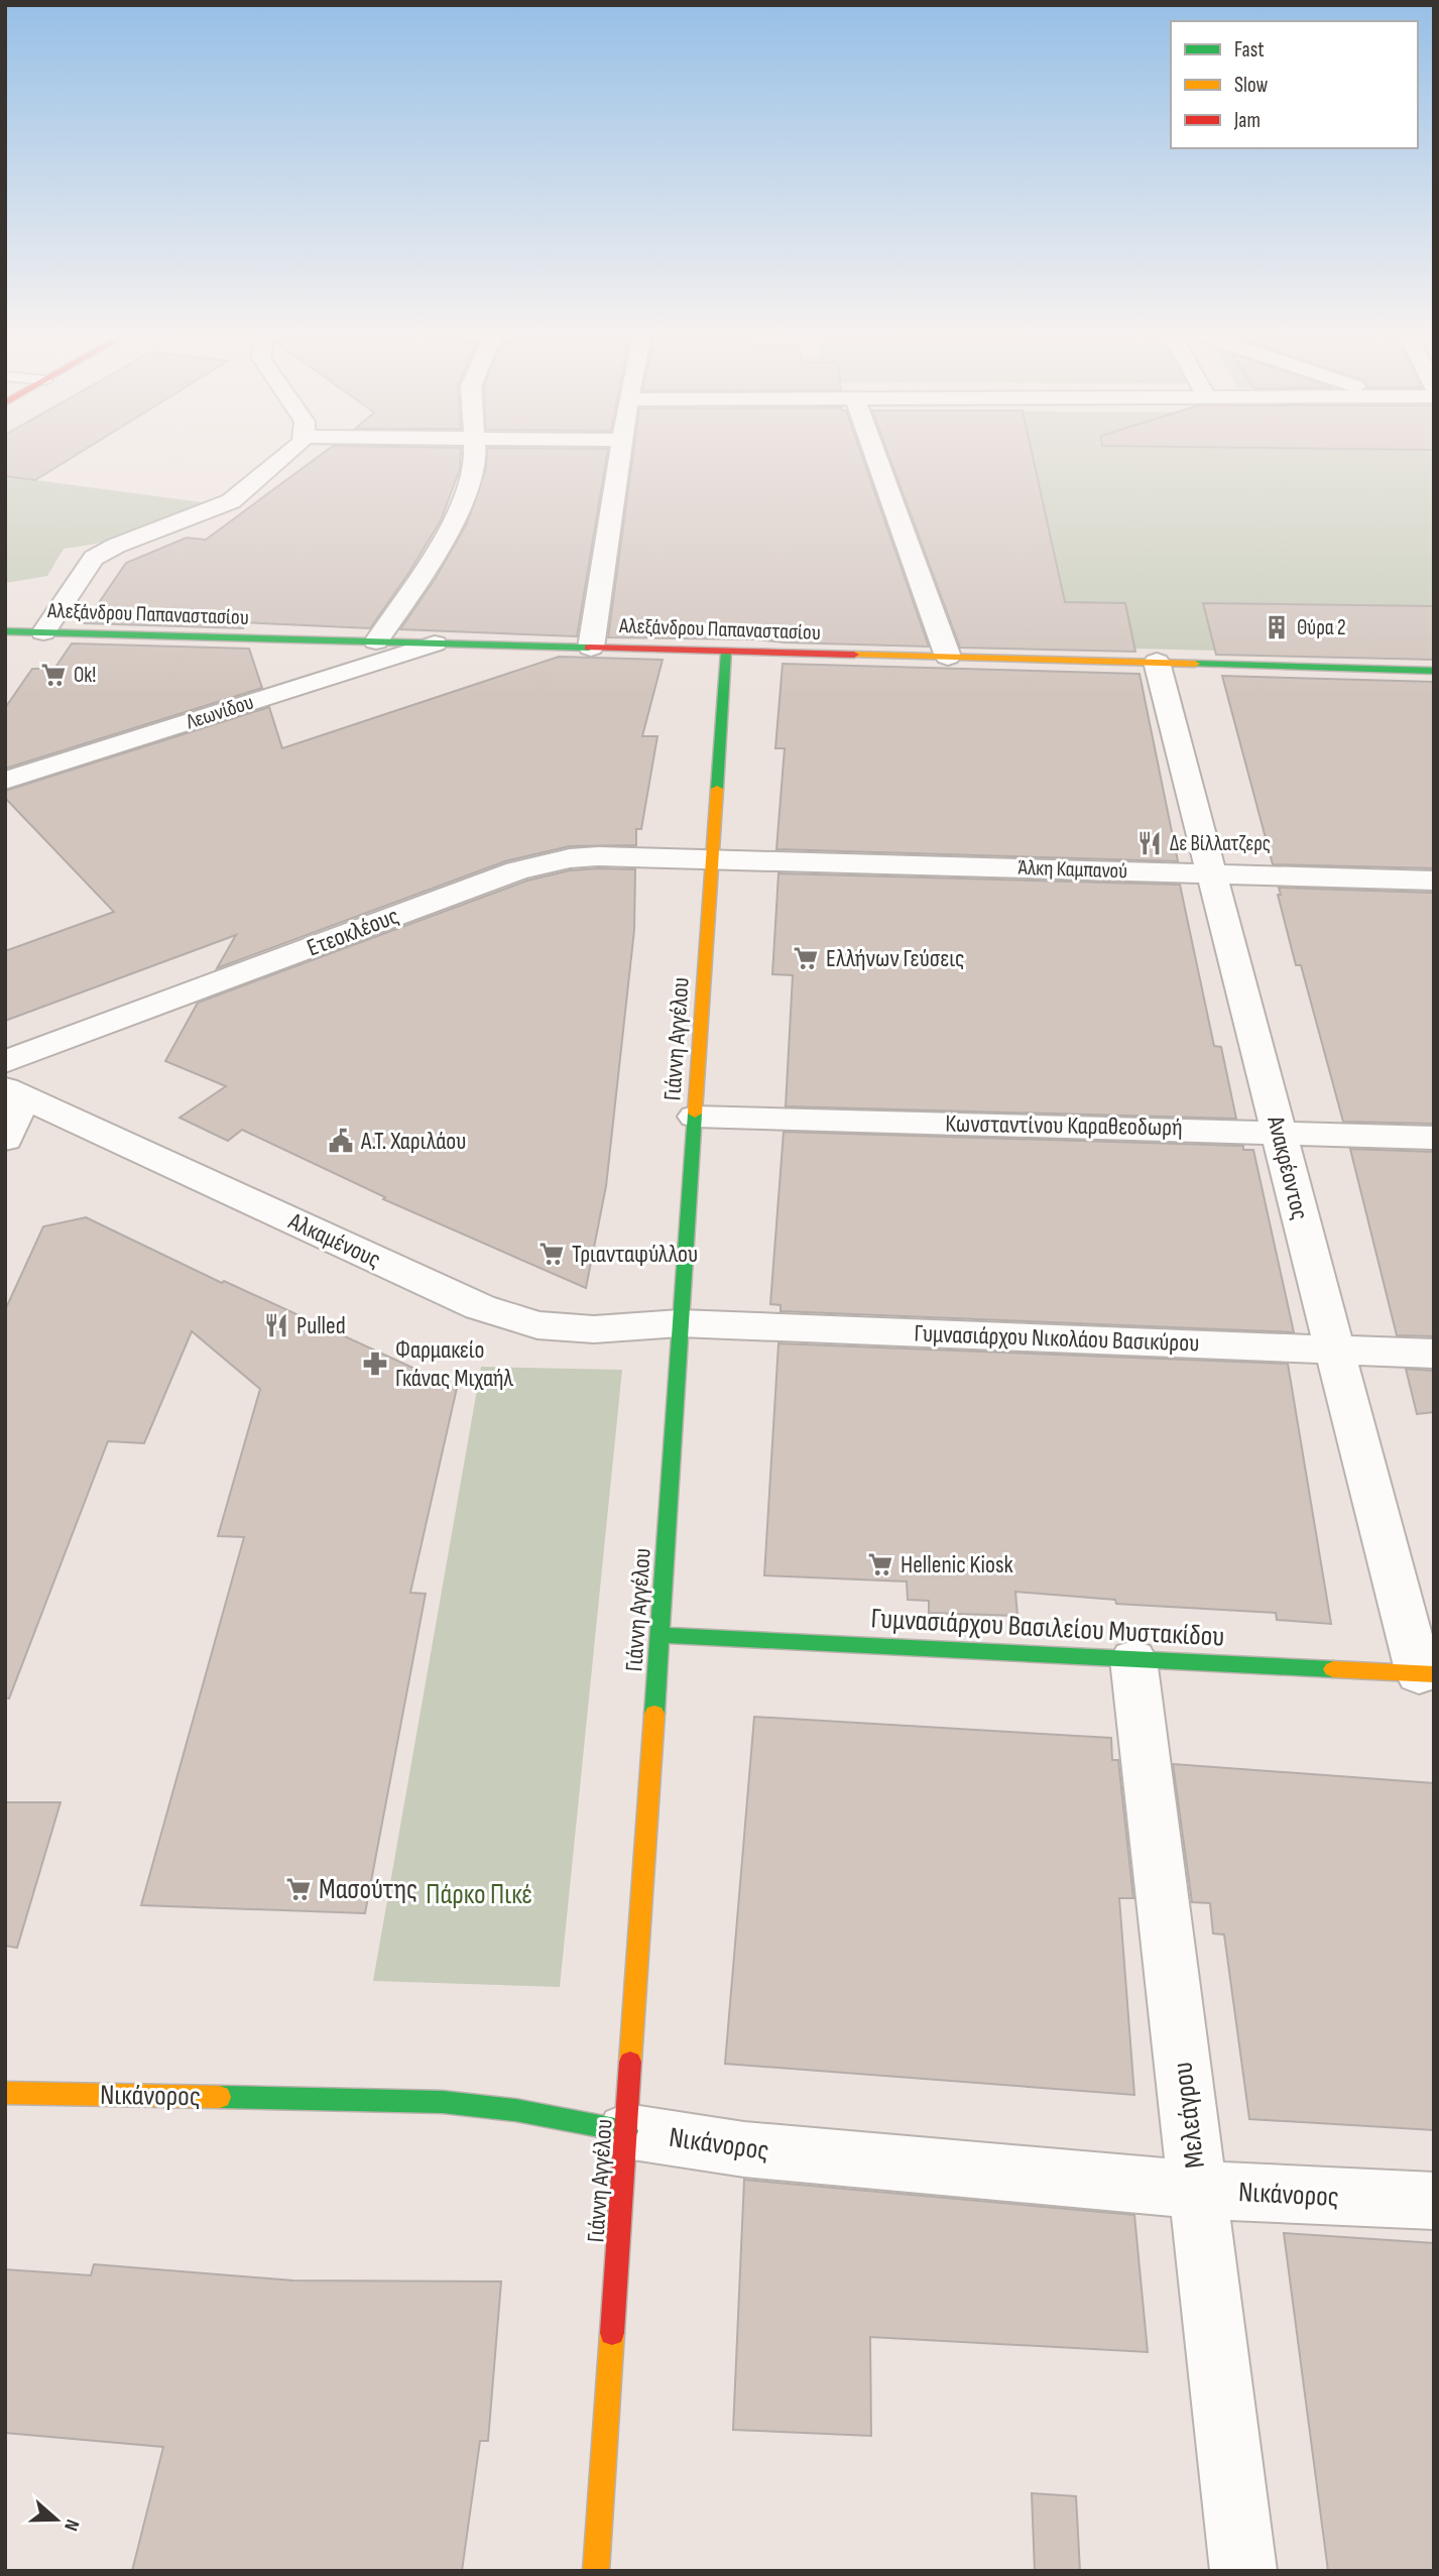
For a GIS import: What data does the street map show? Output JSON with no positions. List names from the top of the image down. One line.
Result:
{"streets":{"street":["Αλεξάνδρου Παπαναστασίου","Λεωνίδου","Άλκη Καμπανού","Ετεοκλέους","Γιάννη Αγγέλου","Κωνσταντίνου Καραθεοδωρή","Ανακρέοντος","Αλκαμένους","Γυμνασιάρχου Νικολάου Βασικύρου","Γυμνασιάρχου Βασιλείου Μυστακίδου","Νικάνορος","Μελεάγρου"]},"crossings":[["Αλεξάνδρου Παπαναστασίου","Λεωνίδου"],["Αλεξάνδρου Παπαναστασίου","Γιάννη Αγγέλου"],["Αλεξάνδρου Παπαναστασίου","Ανακρέοντος"],["Άλκη Καμπανού","Ετεοκλέους"],["Άλκη Καμπανού","Γιάννη Αγγέλου"],["Άλκη Καμπανού","Ανακρέοντος"],["Ετεοκλέους","Γιάννη Αγγέλου"],["Γιάννη Αγγέλου","Κωνσταντίνου Καραθεοδωρή"],["Γιάννη Αγγέλου","Αλκαμένους"],["Γιάννη Αγγέλου","Γυμνασιάρχου Νικολάου Βασικύρου"],["Γιάννη Αγγέλου","Γυμνασιάρχου Βασιλείου Μυστακίδου"],["Γιάννη Αγγέλου","Νικάνορος"],["Κωνσταντίνου Καραθεοδωρή","Ανακρέοντος"],["Ανακρέοντος","Γυμνασιάρχου Νικολάου Βασικύρου"],["Ανακρέοντος","Γυμνασιάρχου Βασιλείου Μυστακίδου"],["Αλκαμένους","Γυμνασιάρχου Νικολάου Βασικύρου"],["Γυμνασιάρχου Βασιλείου Μυστακίδου","Μελεάγρου"],["Νικάνορος","Μελεάγρου"]],"parks":["Πάρκο Πικέ"],"places":{"building":["Θύρα 2"],"supermarket":["Ok!","Ελλήνων Γεύσεις","Τριανταφύλλου","Hellenic Kiosk","Μασούτης"],"restaurant":["Δε Βίλλατζερς","Pulled"],"public building":["Α.Τ. Χαριλάου"],"pharmacy":["Φαρμακείο Γκάνας Μιχαήλ"]},"legend":["Fast","Slow","Jam"],"north":"right"}
